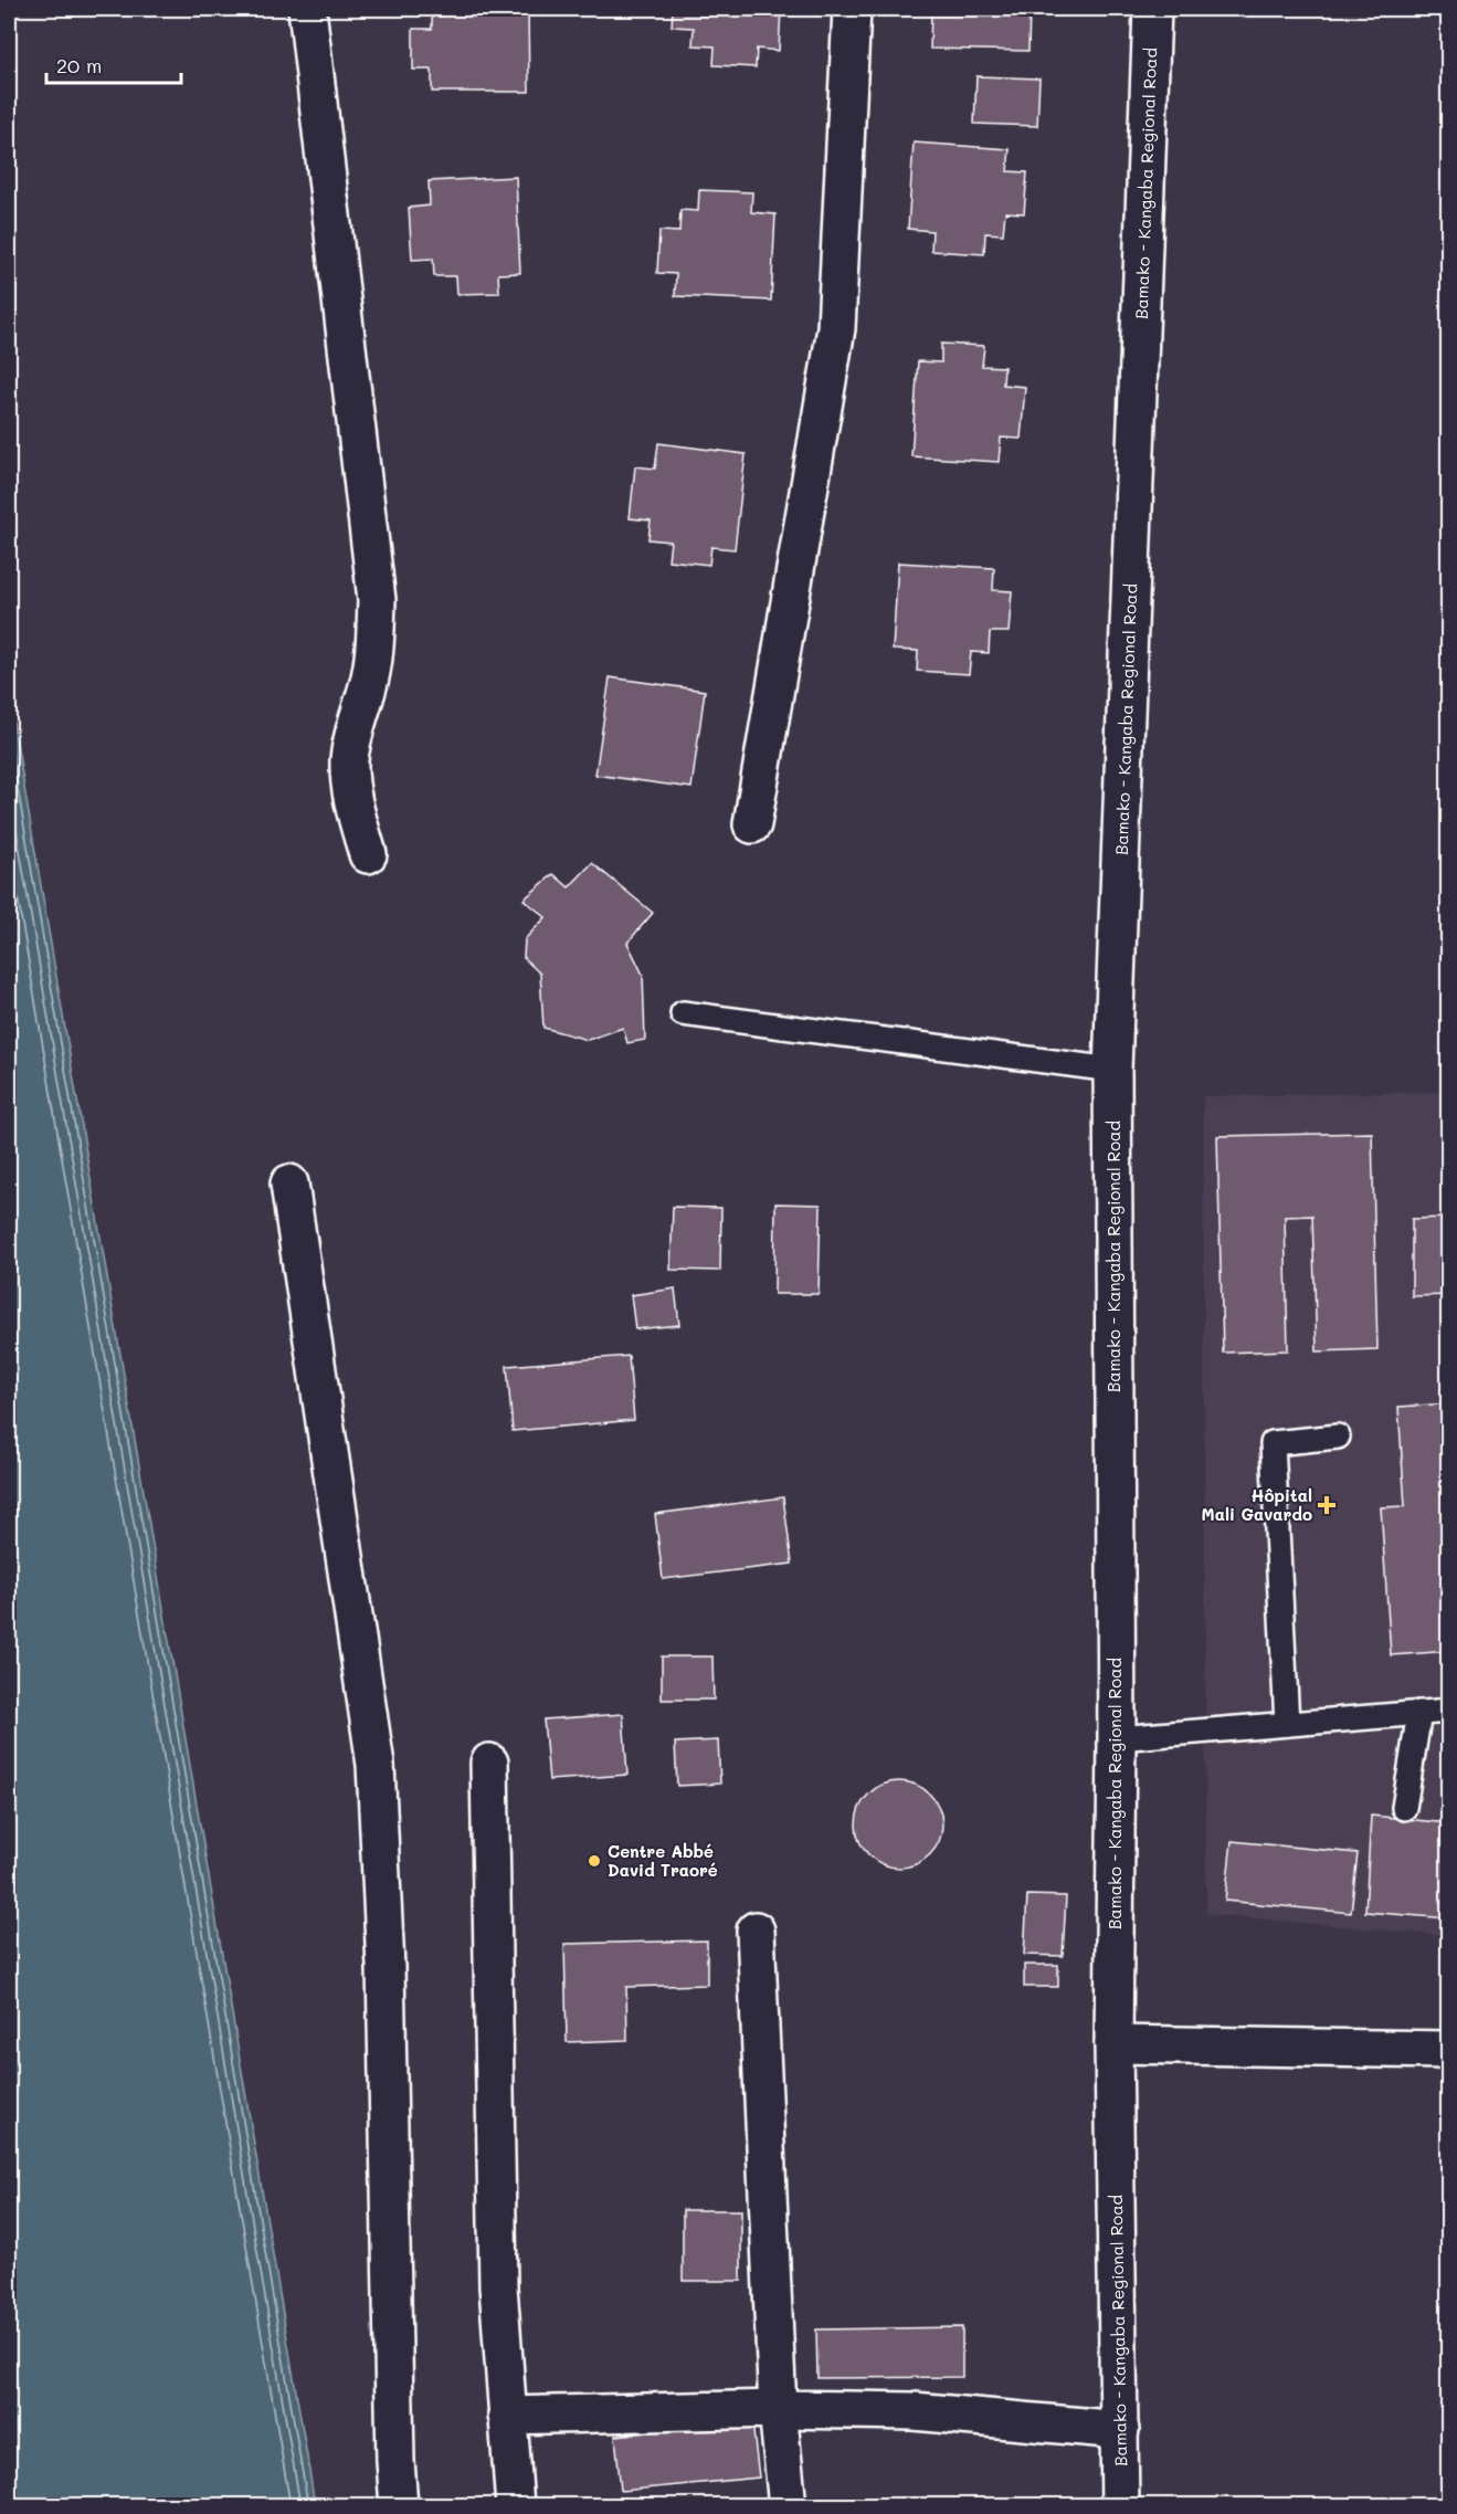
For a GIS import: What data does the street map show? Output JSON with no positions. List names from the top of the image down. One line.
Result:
{"streets":{"street":["Bamako - Kangaba Regional Road"]},"places":{"health":["Hôpital Mali Gavardo"],"other":["Centre Abbé David Traoré"]},"scale_bar":"20 m"}
